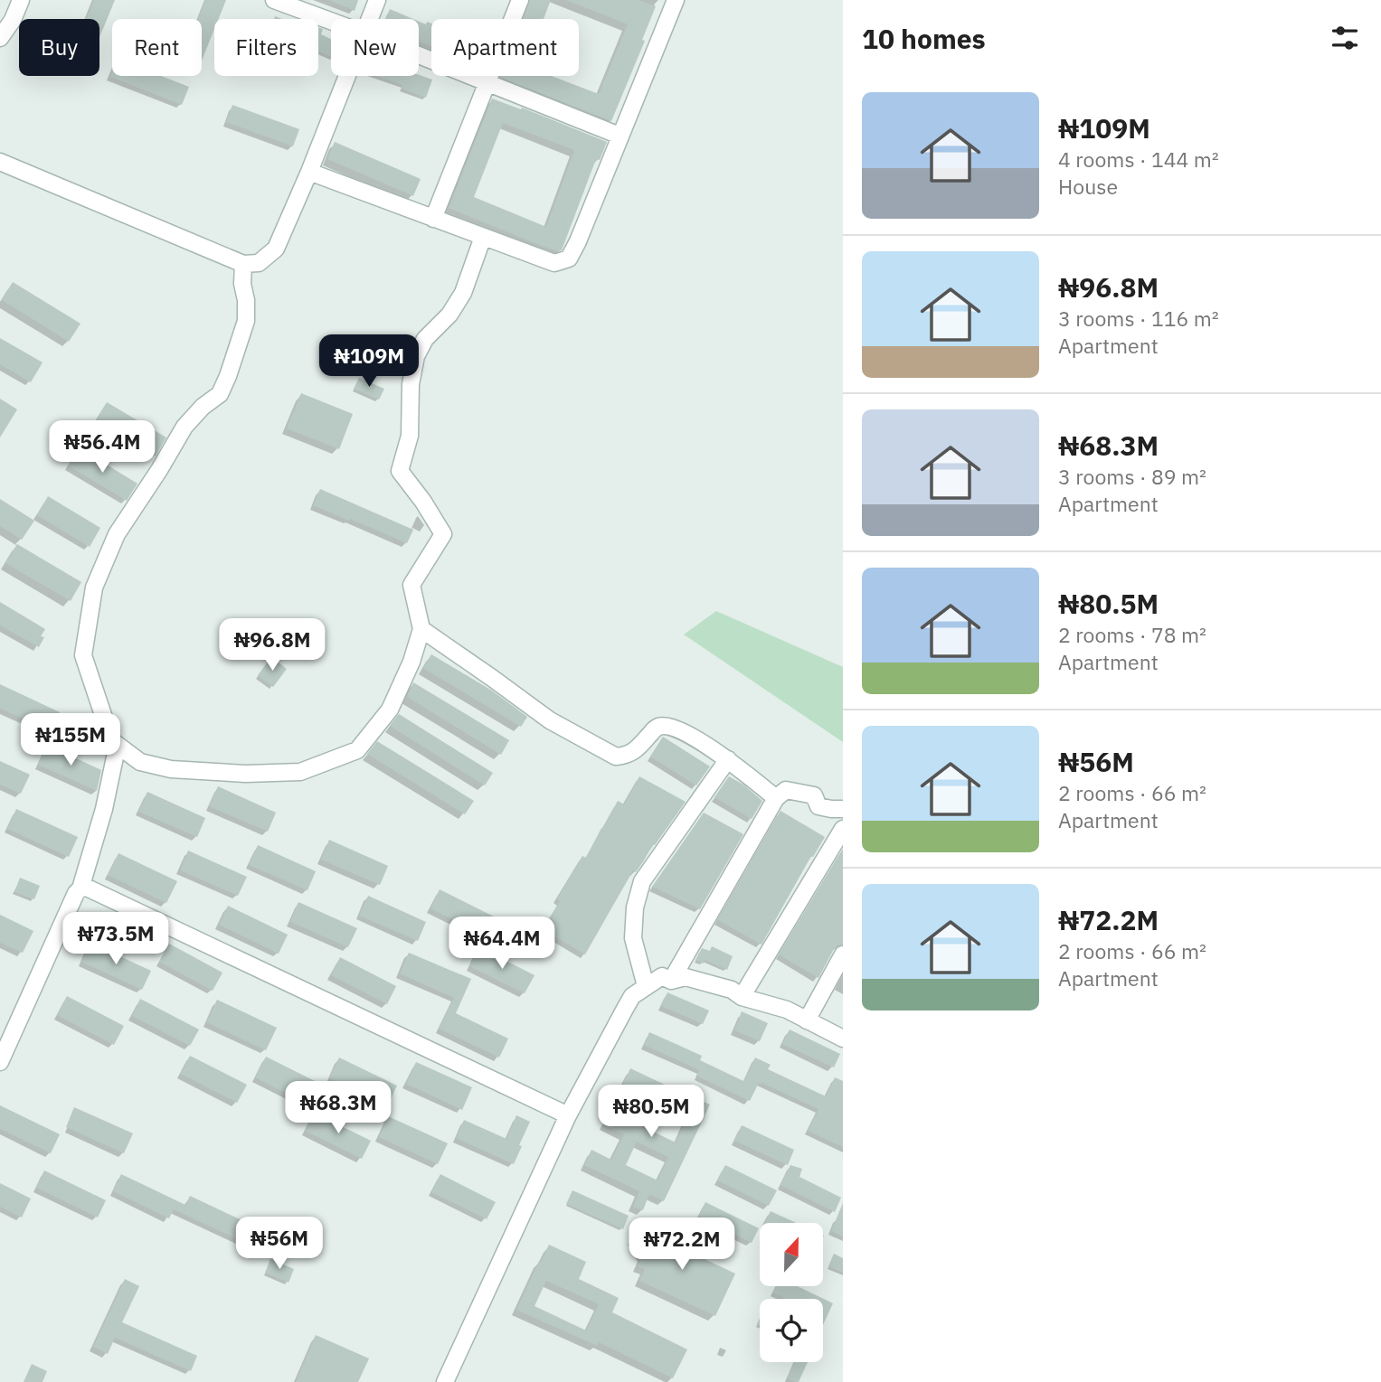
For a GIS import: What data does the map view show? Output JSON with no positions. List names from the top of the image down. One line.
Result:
{"north":"top","page":{"heading":"10 homes","chip":["Buy","Rent","Filters","New","Apartment"],"list":[{"name":"₦109M","note":"4 rooms · 144 m² · House"},{"name":"₦96.8M","note":"3 rooms · 116 m² · Apartment"},{"name":"₦68.3M","note":"3 rooms · 89 m² · Apartment"},{"name":"₦80.5M","note":"2 rooms · 78 m² · Apartment"},{"name":"₦56M","note":"2 rooms · 66 m² · Apartment"},{"name":"₦72.2M","note":"2 rooms · 66 m² · Apartment"}],"price":["₦109M","₦56.4M","₦96.8M","₦155M","₦73.5M","₦64.4M","₦68.3M","₦80.5M","₦56M","₦72.2M"]}}
